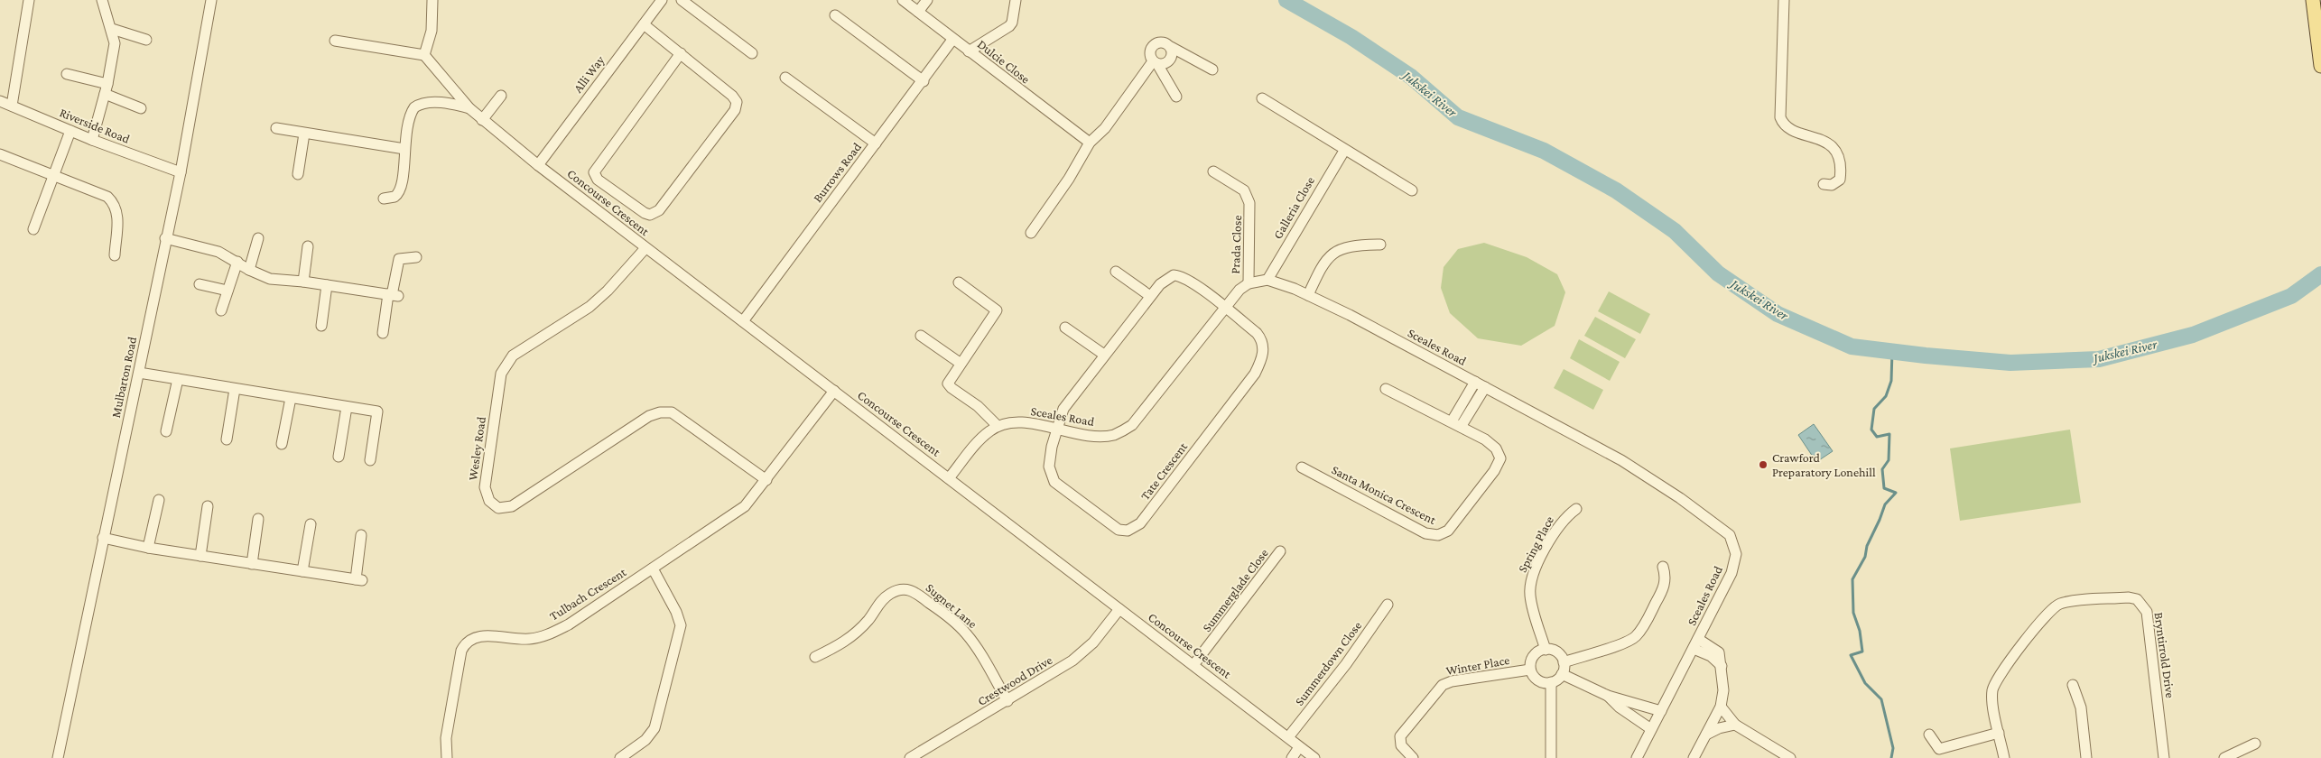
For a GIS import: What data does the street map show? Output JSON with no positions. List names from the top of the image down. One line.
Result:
{"streets":{"street":["Dulcie Close","Alli Way","Riverside Road","Burrows Road","Concourse Crescent","Galleria Close","Prada Close","Sceales Road","Mulbarton Road","Wesley Road","Tate Crescent","Santa Monica Crescent","Spring Place","Summerglade Close","Tulbach Crescent","Sugnet Lane","Bryntirrold Drive","Summerdown Close","Winter Place","Crestwood Drive"]},"crossings":[["Dulcie Close","Burrows Road"],["Alli Way","Concourse Crescent"],["Riverside Road","Mulbarton Road"],["Burrows Road","Concourse Crescent"],["Concourse Crescent","Wesley Road"],["Concourse Crescent","Summerglade Close"],["Concourse Crescent","Tulbach Crescent"],["Concourse Crescent","Summerdown Close"],["Concourse Crescent","Crestwood Drive"],["Galleria Close","Sceales Road"],["Prada Close","Sceales Road"],["Sceales Road","Tate Crescent"],["Wesley Road","Tulbach Crescent"],["Spring Place","Winter Place"],["Sugnet Lane","Crestwood Drive"]],"water":["Jukskei River"],"places":["Crawford Preparatory Lonehill"]}
